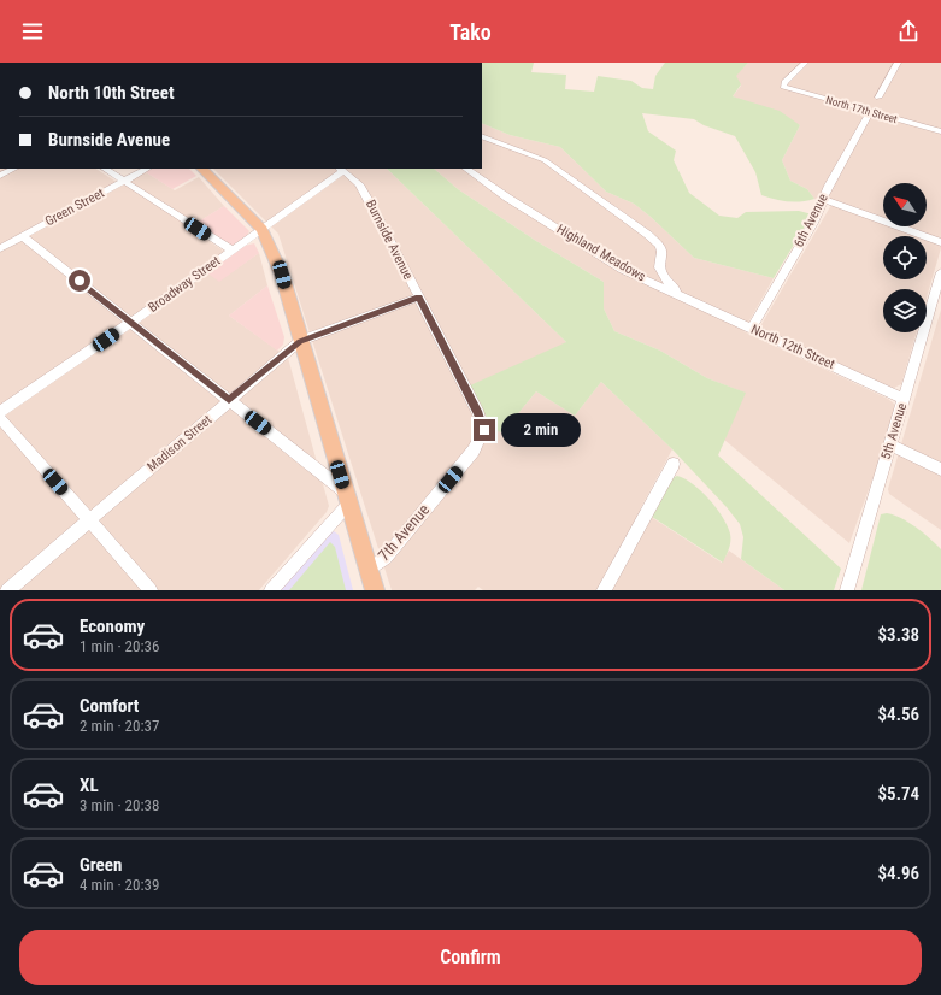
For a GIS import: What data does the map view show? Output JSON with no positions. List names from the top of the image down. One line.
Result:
{"streets":{"street":["North 17th Street","Green Street","6th Avenue","Burnside Avenue","Highland Meadows","Broadway Street","North 12th Street","5th Avenue","Madison Street","7th Avenue"]},"crossings":[["North 17th Street","6th Avenue"],["6th Avenue","North 12th Street"],["Burnside Avenue","Broadway Street"],["Burnside Avenue","Madison Street"],["Burnside Avenue","7th Avenue"],["Highland Meadows","North 12th Street"],["North 12th Street","5th Avenue"]],"north":"top left","page":{"header":"Tako","banner":["North 10th Street","Burnside Avenue"],"bubble":"2 min","list":[{"name":"Economy","note":"1 min · 20:36","value":"$3.38"},{"name":"Comfort","note":"2 min · 20:37","value":"$4.56"},{"name":"XL","note":"3 min · 20:38","value":"$5.74"},{"name":"Green","note":"4 min · 20:39","value":"$4.96"}],"buttons":"Confirm"}}
